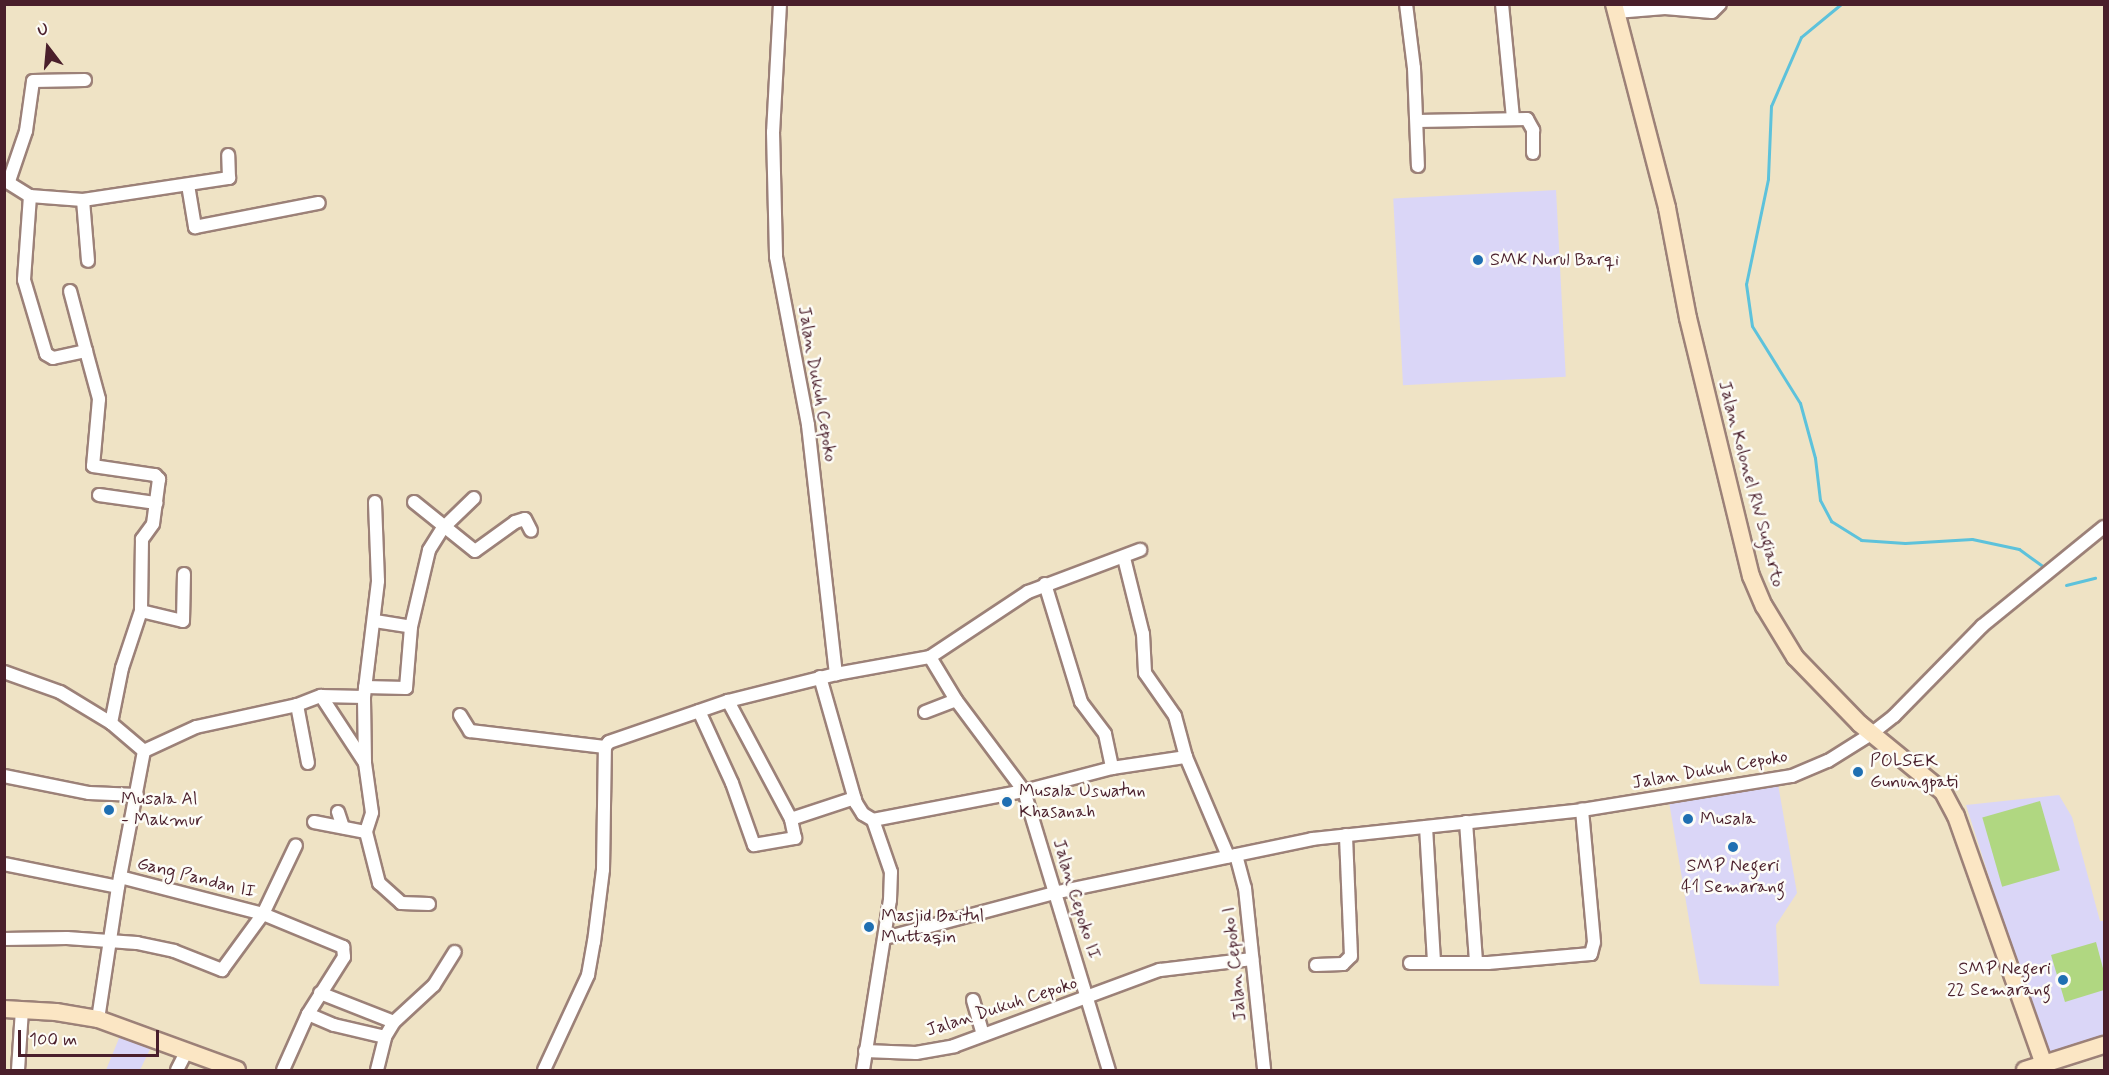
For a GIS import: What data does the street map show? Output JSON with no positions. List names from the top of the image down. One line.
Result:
{"streets":{"main road":["Jalan Kolonel RW Sugiarto"],"street":["Jalan Dukuh Cepoko","Gang Pandan II","Jalan Cepoko II","Jalan Cepoko I"]},"crossings":[["Jalan Dukuh Cepoko","Jalan Kolonel RW Sugiarto"],["Jalan Dukuh Cepoko","Jalan Cepoko II"],["Jalan Dukuh Cepoko","Jalan Cepoko I"]],"places":["SMK Nurul Barqi","POLSEK Gunungpati","Musala Uswatun Khasanah","Musala Al - Makmur","Musala","SMP Negeri 41 Semarang","Masjid Baitul Muttaqin","SMP Negeri 22 Semarang"],"scale_bar":"100 m","north":"top"}
